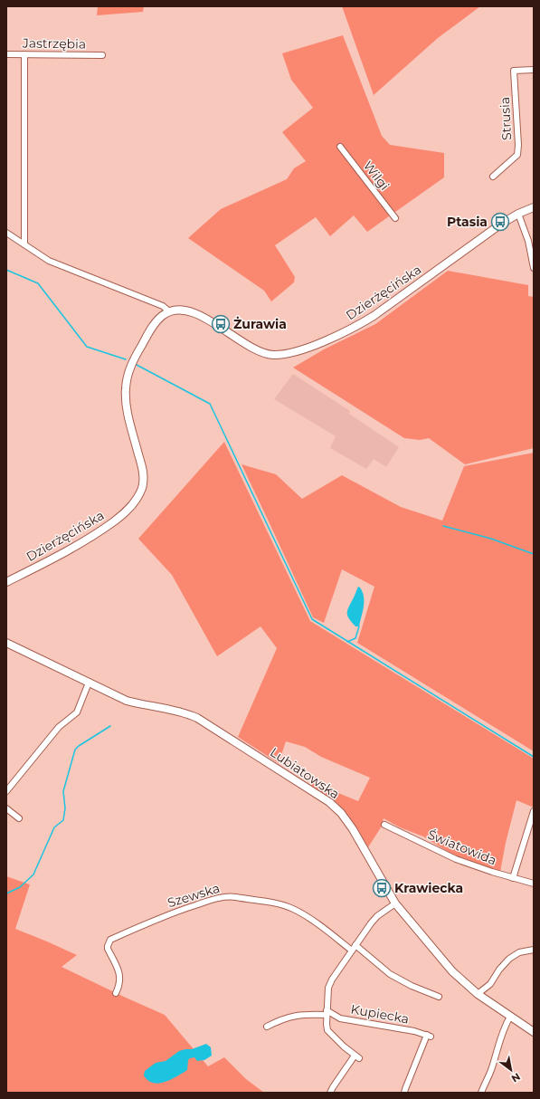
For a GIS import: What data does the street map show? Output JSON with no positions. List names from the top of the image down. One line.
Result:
{"streets":{"street":["Jastrzębia","Strusia","Wilgi","Dzierżęcińska","Lubiatowska","Światowida","Szewska","Kupiecka"]},"places":{"bus stop":["Ptasia","Żurawia","Krawiecka"]},"north":"bottom right"}
